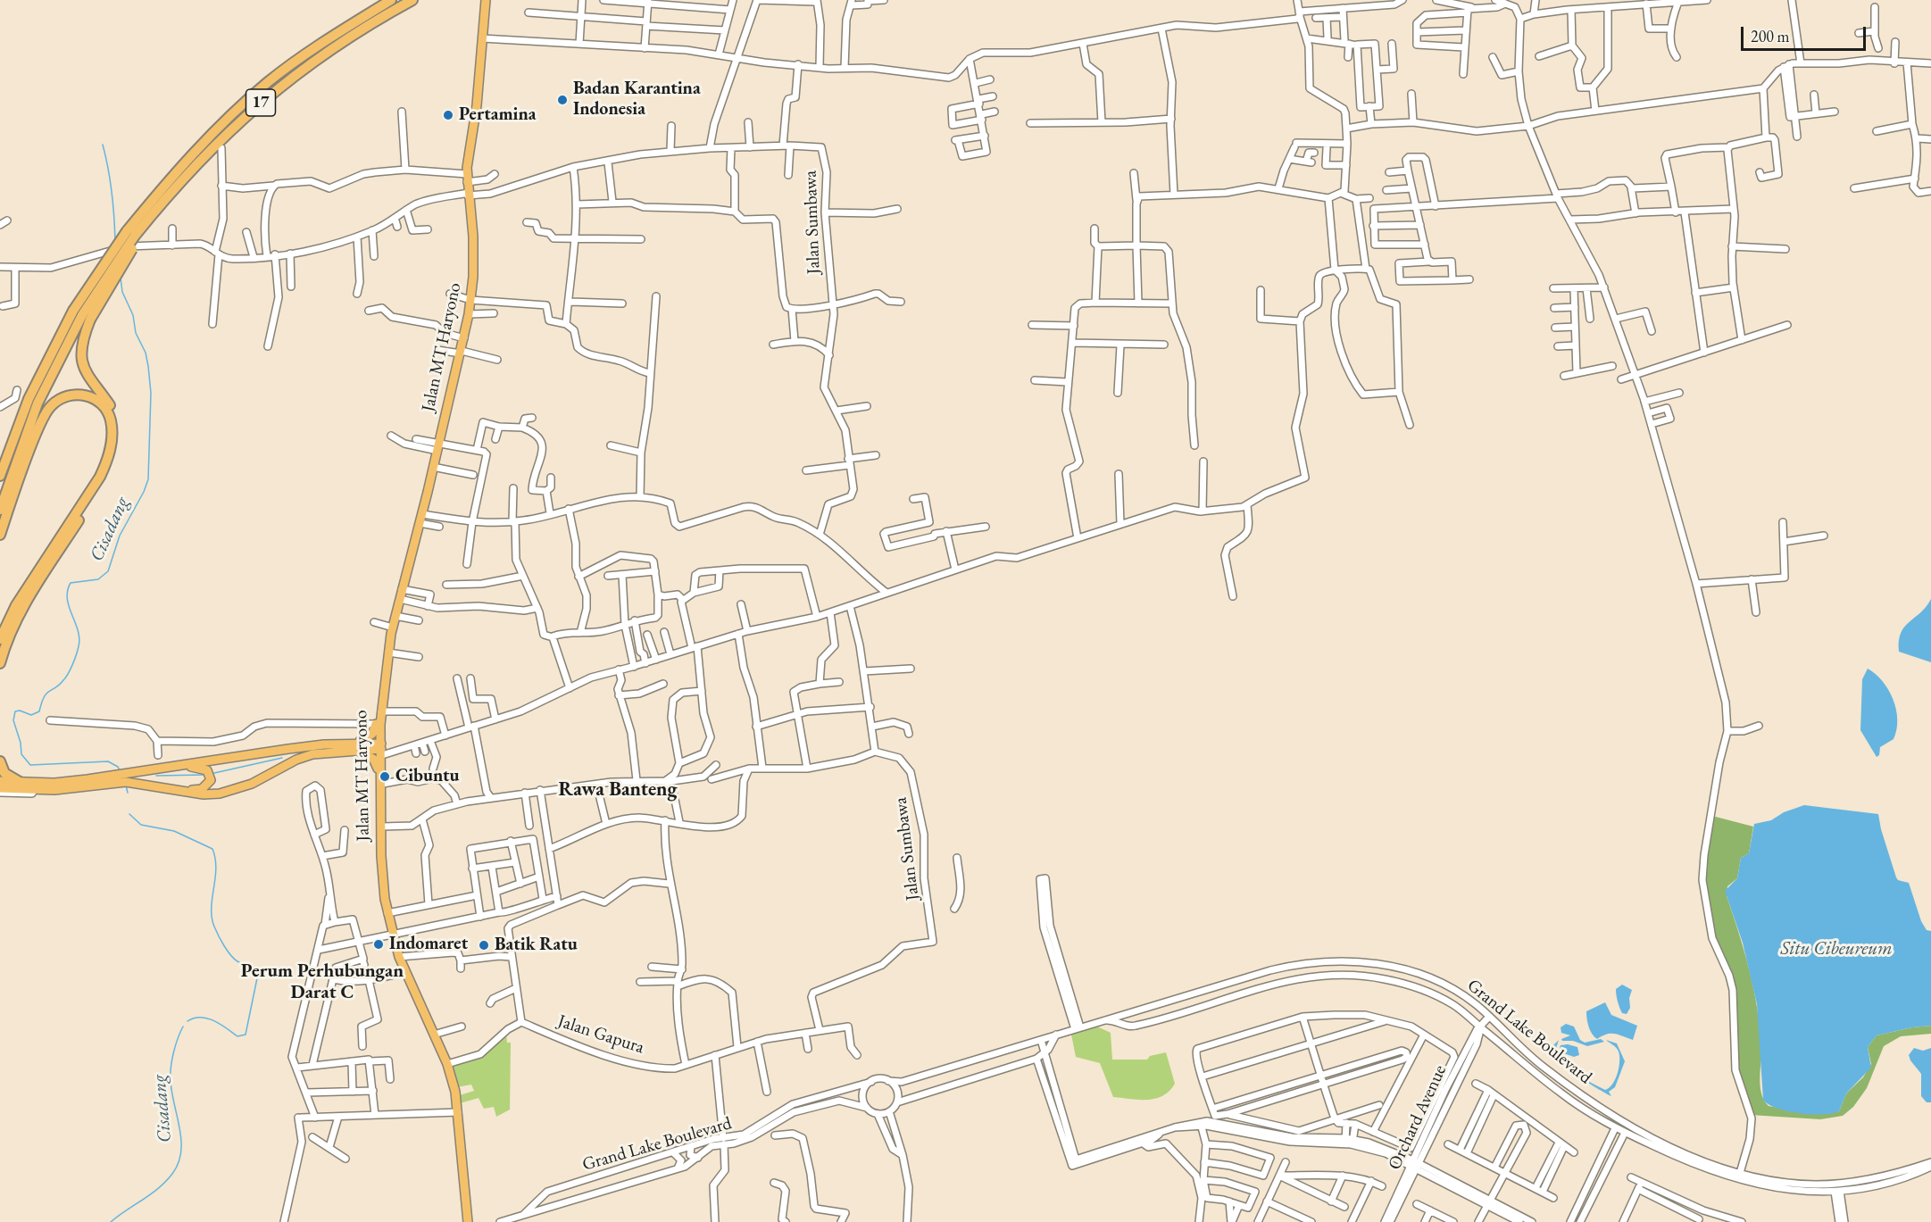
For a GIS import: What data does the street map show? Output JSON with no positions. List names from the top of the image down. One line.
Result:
{"streets":{"highway":["17"],"main road":["Jalan MT Haryono"],"street":["Jalan Sumbawa","Grand Lake Boulevard","Jalan Gapura","Orchard Avenue"]},"crossings":[["Jalan Sumbawa","Jalan MT Haryono"],["Jalan Sumbawa","Jalan Gapura"],["Grand Lake Boulevard","Orchard Avenue"]],"districts":["Rawa Banteng","Perum Perhubungan Darat C"],"water":["Cisadang","Situ Cibeureum"],"places":["Badan Karantina Indonesia","Pertamina","Cibuntu","Indomaret","Batik Ratu"],"scale_bar":"200 m"}
